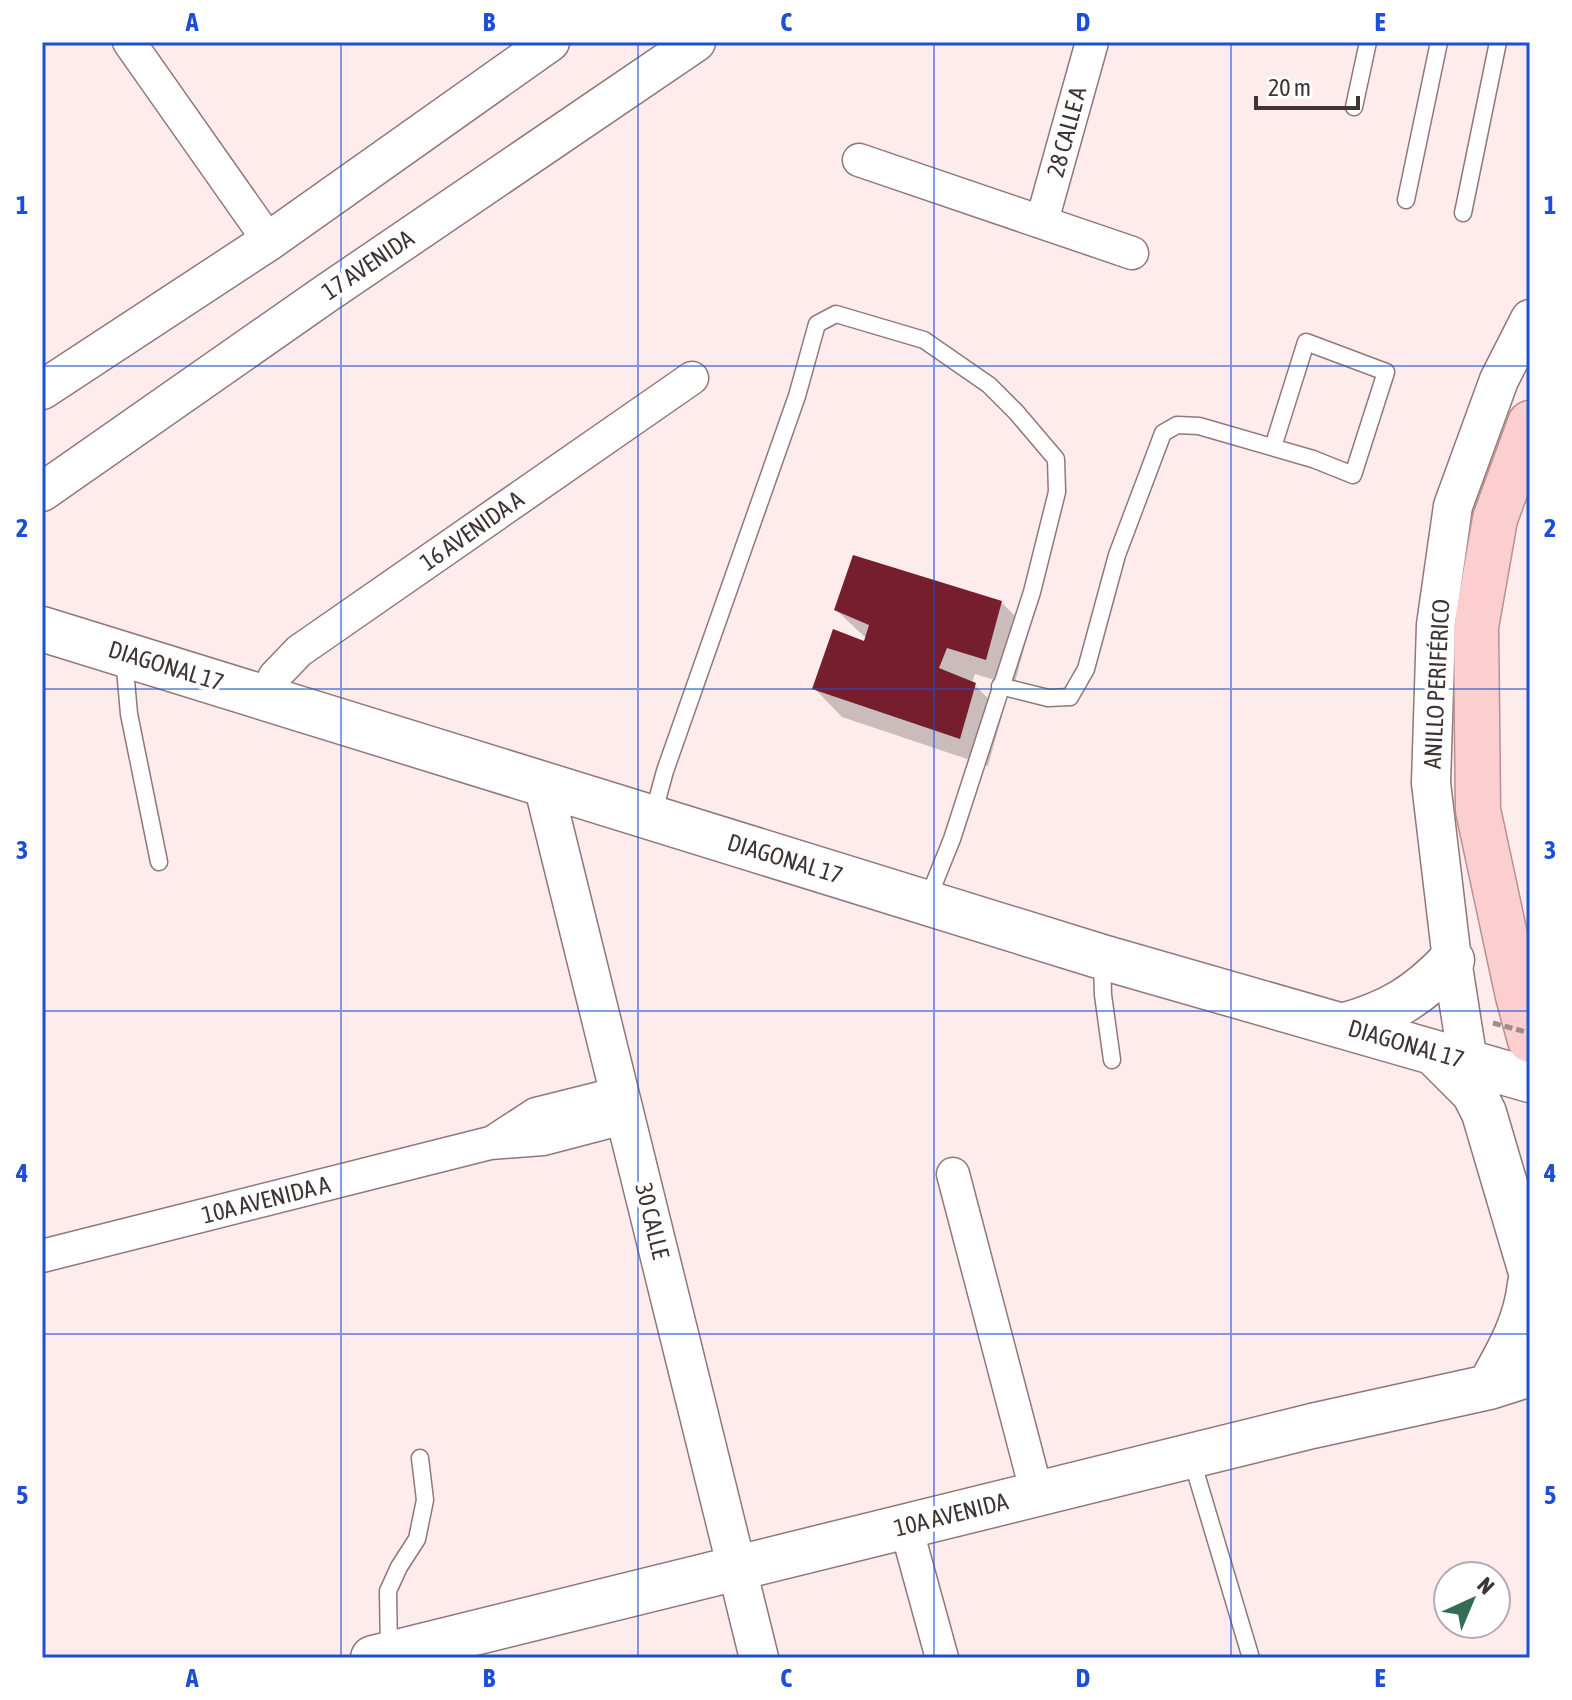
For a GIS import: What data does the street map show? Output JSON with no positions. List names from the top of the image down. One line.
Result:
{"streets":{"highway":["ANILLO PERIFÉRICO"],"main road":["DIAGONAL 17","10A AVENIDA"],"street":["28 CALLE A","17 AVENIDA","16 AVENIDA A","10A AVENIDA A","30 CALLE"]},"crossings":[["16 AVENIDA A","DIAGONAL 17"],["DIAGONAL 17","ANILLO PERIFÉRICO"],["DIAGONAL 17","30 CALLE"],["10A AVENIDA A","30 CALLE"],["30 CALLE","10A AVENIDA"]],"scale_bar":"20 m","north":"top right","grid":{"columns":["A","B","C","D","E"],"rows":["1","2","3","4","5"]}}
